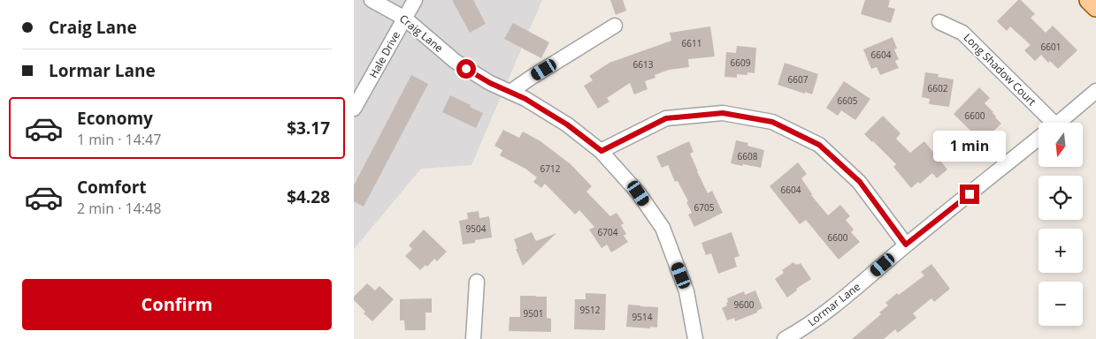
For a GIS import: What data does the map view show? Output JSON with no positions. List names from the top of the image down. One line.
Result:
{"streets":{"street":["Craig Lane","Hale Drive","Long Shadow Court","Lormar Lane"]},"crossings":[["Craig Lane","Hale Drive"]],"house_numbers":["6611","6601","6604","6609","6613","6607","6602","6605","6600","6608","6712","6604","6705","9504","6704","6600","9600","9512","9501","9514"],"north":"bottom","page":{"banner":["Craig Lane","Lormar Lane"],"list":[{"name":"Economy","note":"1 min · 14:47","value":"$3.17"},{"name":"Comfort","note":"2 min · 14:48","value":"$4.28"}],"map_buttons":["+","−"],"bubble":"1 min","buttons":"Confirm"}}
